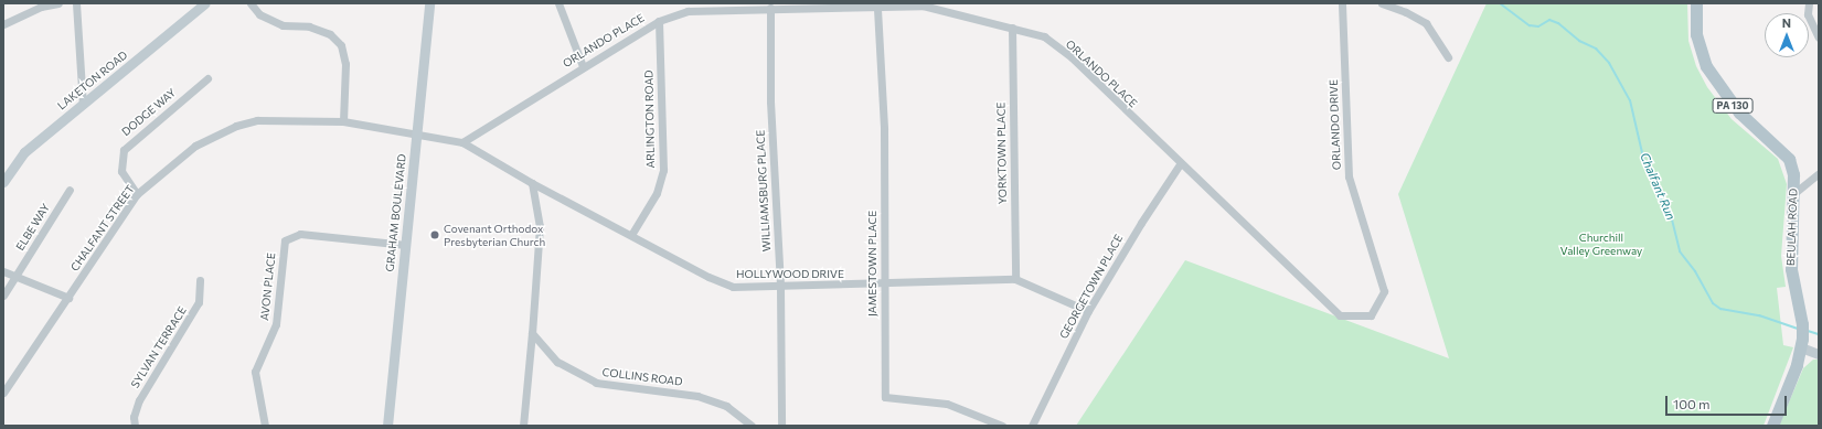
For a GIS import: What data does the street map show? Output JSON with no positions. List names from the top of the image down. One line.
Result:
{"streets":{"main road":["PA 130","BEULAH ROAD"],"street":["ORLANDO PLACE","LAKETON ROAD","DODGE WAY","ARLINGTON ROAD","ORLANDO DRIVE","YORKTOWN PLACE","WILLIAMSBURG PLACE","GRAHAM BOULEVARD","ELBE WAY","CHALFANT STREET","JAMESTOWN PLACE","HOLLYWOOD DRIVE","AVON PLACE","GEORGETOWN PLACE","SYLVAN TERRACE","COLLINS ROAD"]},"crossings":[["ORLANDO PLACE","ARLINGTON ROAD"],["ORLANDO PLACE","ORLANDO DRIVE"],["ORLANDO PLACE","YORKTOWN PLACE"],["ORLANDO PLACE","WILLIAMSBURG PLACE"],["ORLANDO PLACE","JAMESTOWN PLACE"],["ORLANDO PLACE","HOLLYWOOD DRIVE"],["ORLANDO PLACE","GEORGETOWN PLACE"],["DODGE WAY","CHALFANT STREET"],["ARLINGTON ROAD","HOLLYWOOD DRIVE"],["YORKTOWN PLACE","HOLLYWOOD DRIVE"],["WILLIAMSBURG PLACE","HOLLYWOOD DRIVE"],["GRAHAM BOULEVARD","CHALFANT STREET"],["GRAHAM BOULEVARD","HOLLYWOOD DRIVE"],["GRAHAM BOULEVARD","AVON PLACE"],["CHALFANT STREET","HOLLYWOOD DRIVE"],["JAMESTOWN PLACE","HOLLYWOOD DRIVE"],["HOLLYWOOD DRIVE","GEORGETOWN PLACE"]],"water":["Chalfant Run"],"parks":["Churchill Valley Greenway"],"places":["Covenant Orthodox Presbyterian Church"],"scale_bar":"100 m","north":"top"}
